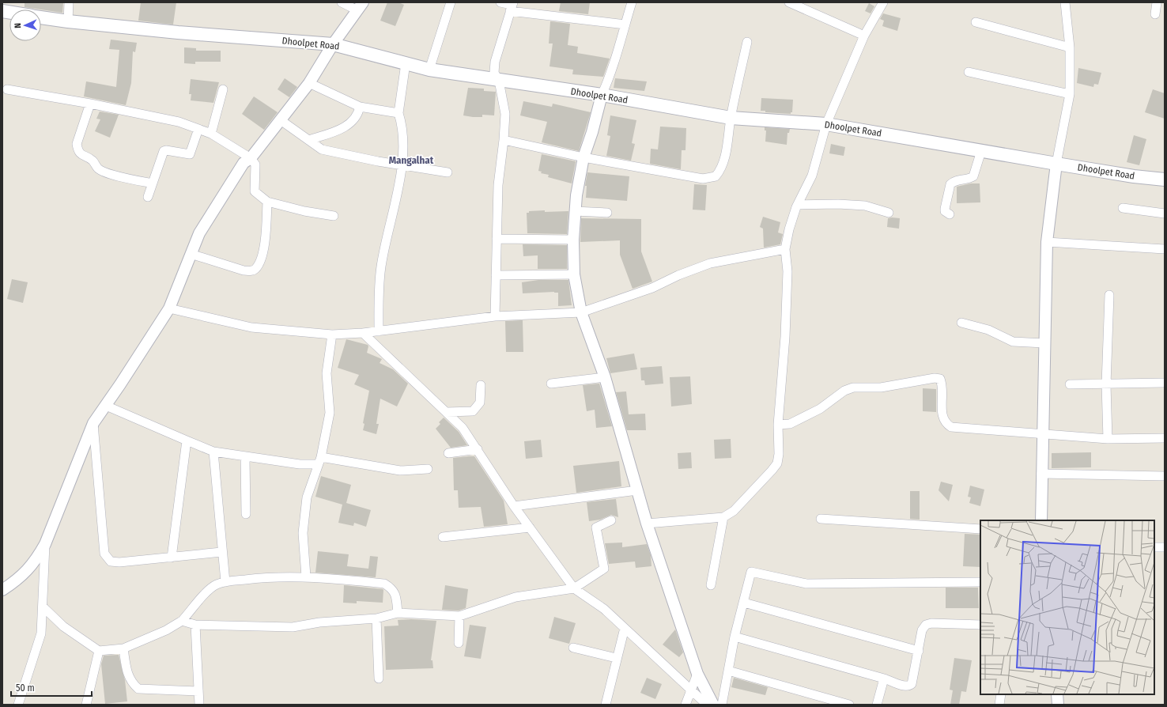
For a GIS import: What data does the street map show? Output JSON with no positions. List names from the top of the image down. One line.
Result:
{"streets":{"main road":["Dhoolpet Road"]},"districts":["Mangalhat"],"scale_bar":"50 m","north":"left"}
